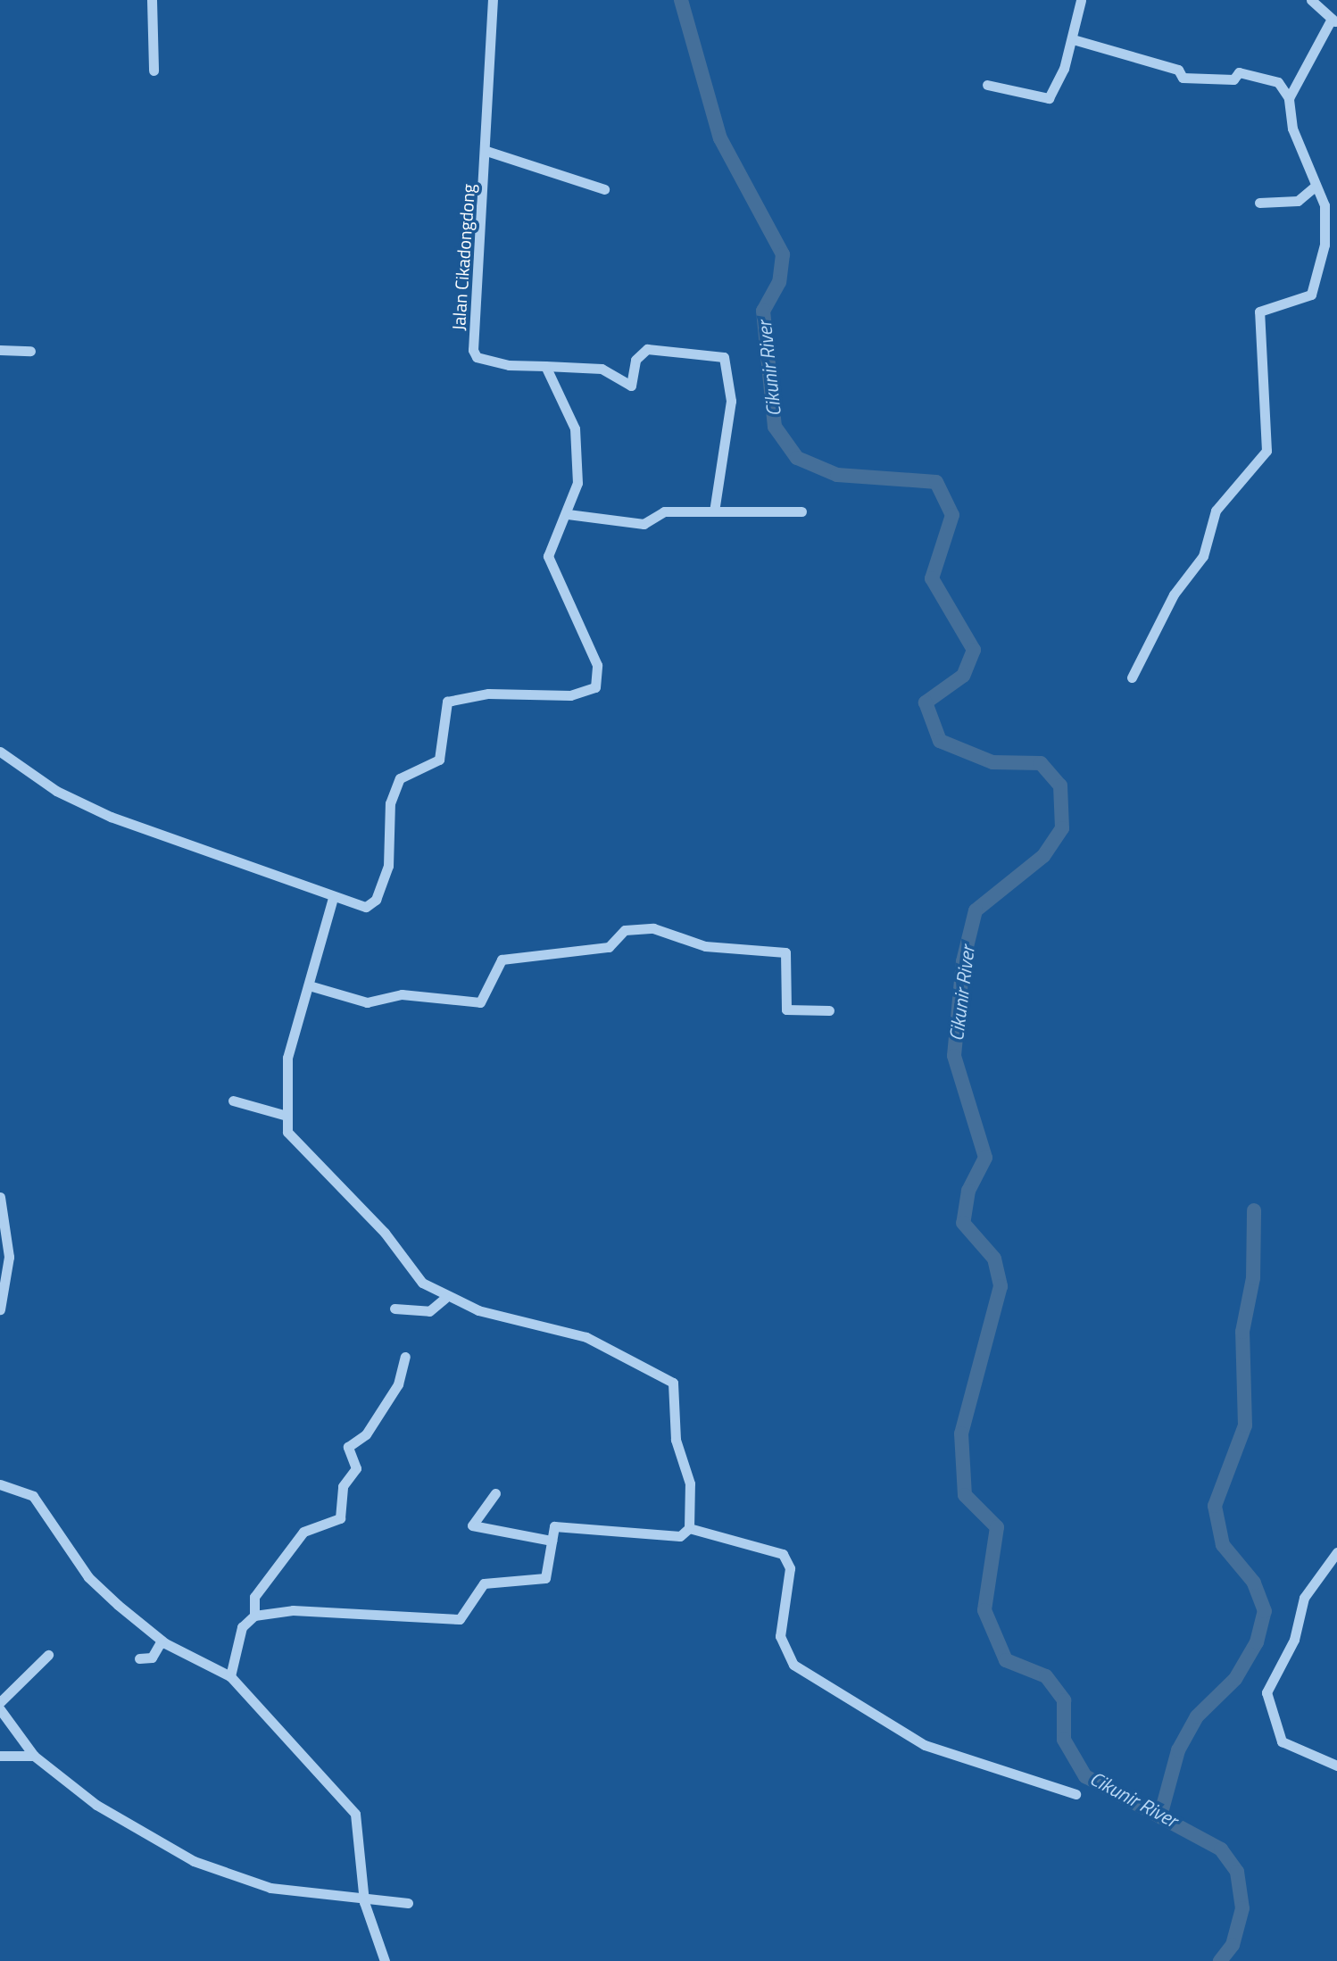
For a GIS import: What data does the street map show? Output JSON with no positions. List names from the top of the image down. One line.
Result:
{"streets":{"street":["Jalan Cikadongdong"]},"water":["Cikunir River"]}
